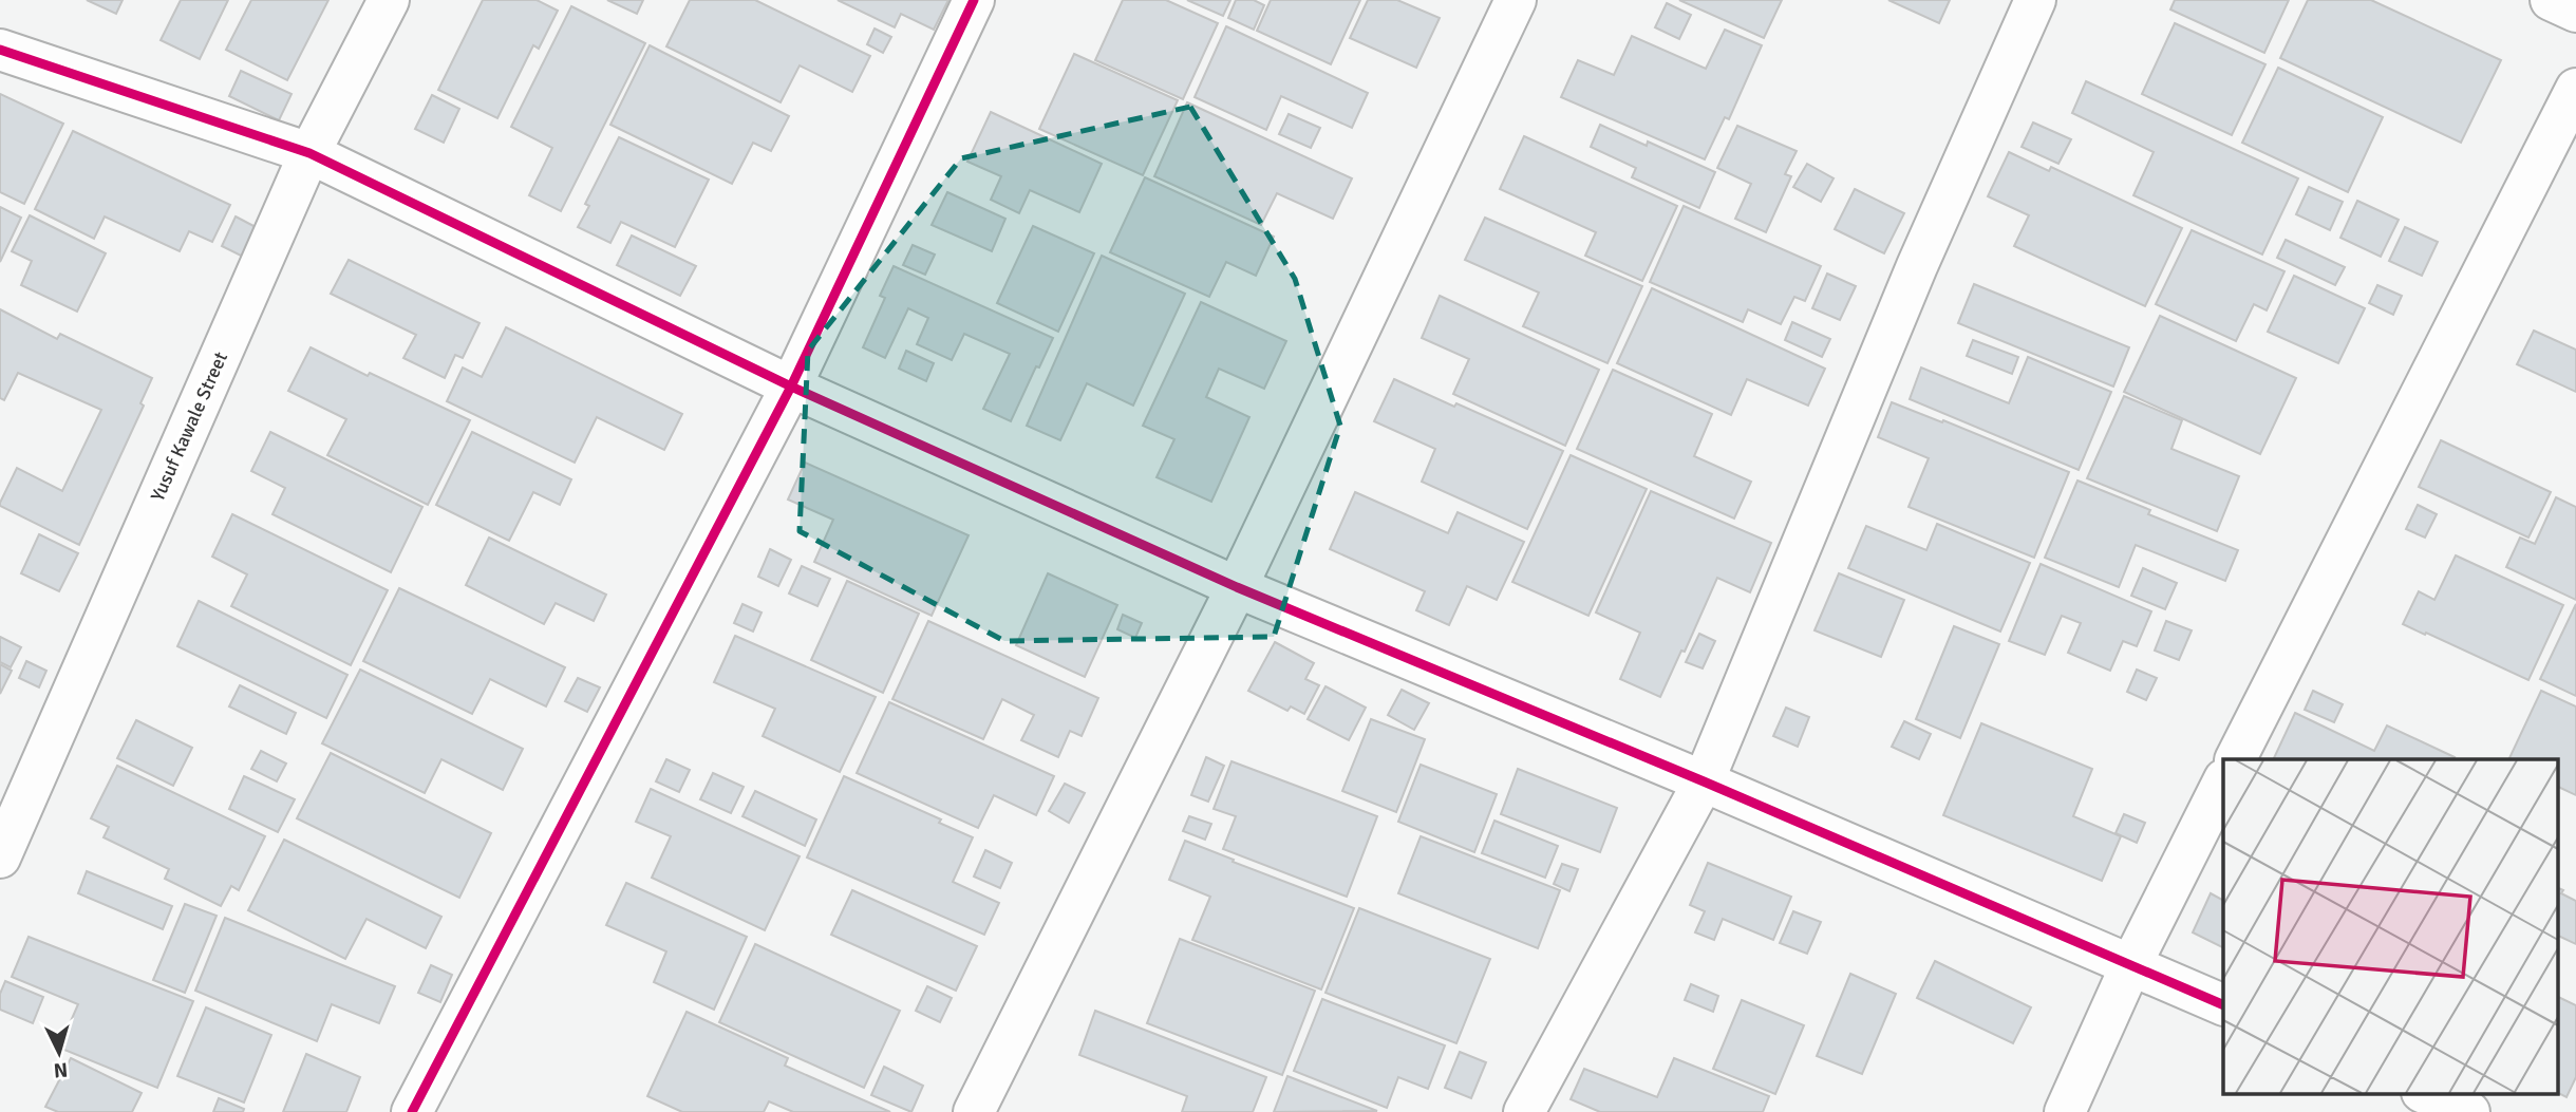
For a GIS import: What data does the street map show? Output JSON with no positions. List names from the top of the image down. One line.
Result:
{"streets":{"street":["Yusuf Kawale Street"]},"north":"bottom"}
